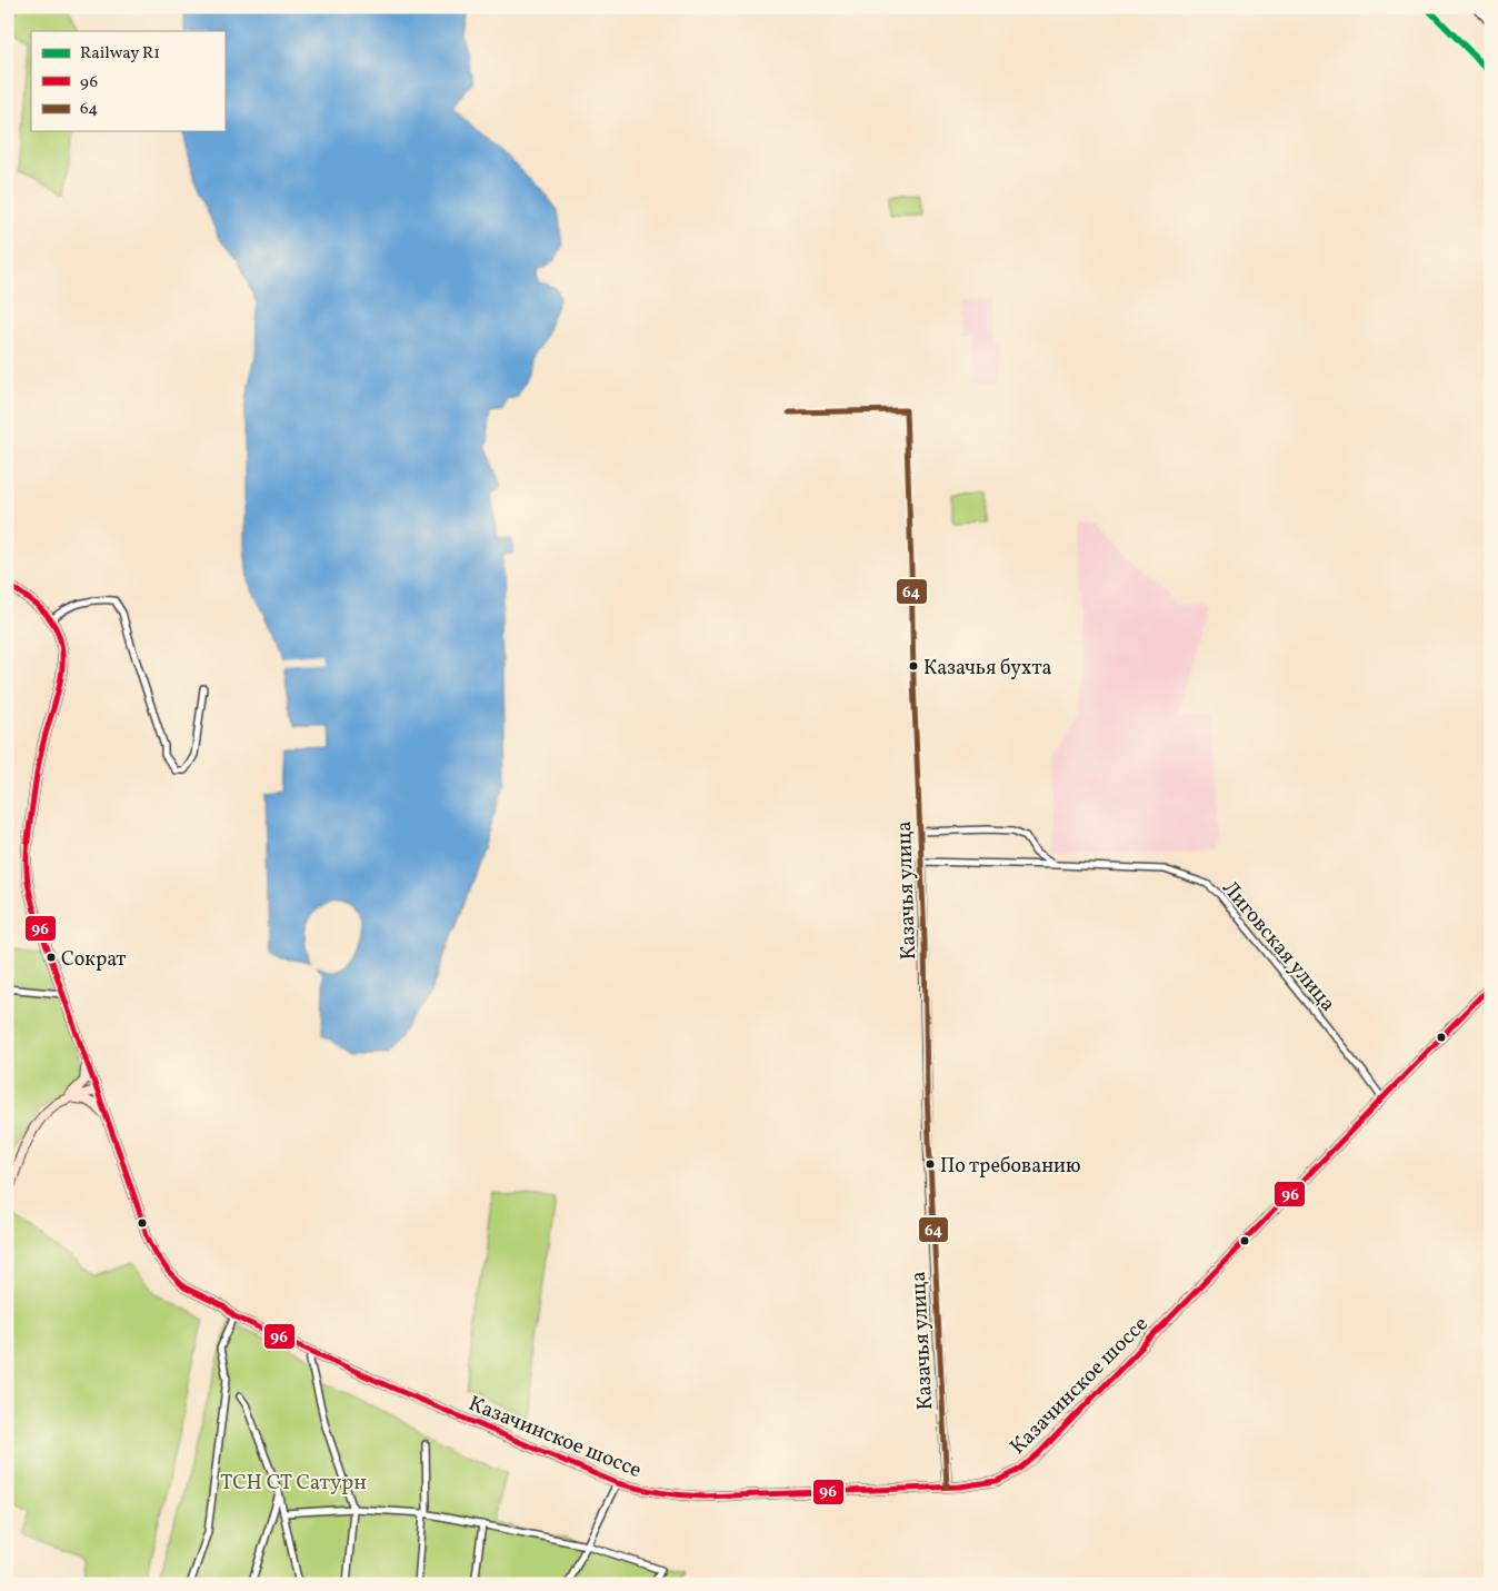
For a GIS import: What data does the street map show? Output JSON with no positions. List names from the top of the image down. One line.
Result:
{"streets":{"main road":["Казачья улица","Казачинское шоссе"],"street":["Лиговская улица"]},"crossings":[["Казачья улица","Лиговская улица"],["Казачья улица","Казачинское шоссе"],["Лиговская улица","Казачинское шоссе"]],"parks":["ТСН СТ Сатурн"],"places":["Казачья бухта","Сократ","По требованию"],"lines":["rail line R1","transit line 64","transit line 96"],"legend":["Railway R1","96","64"]}
